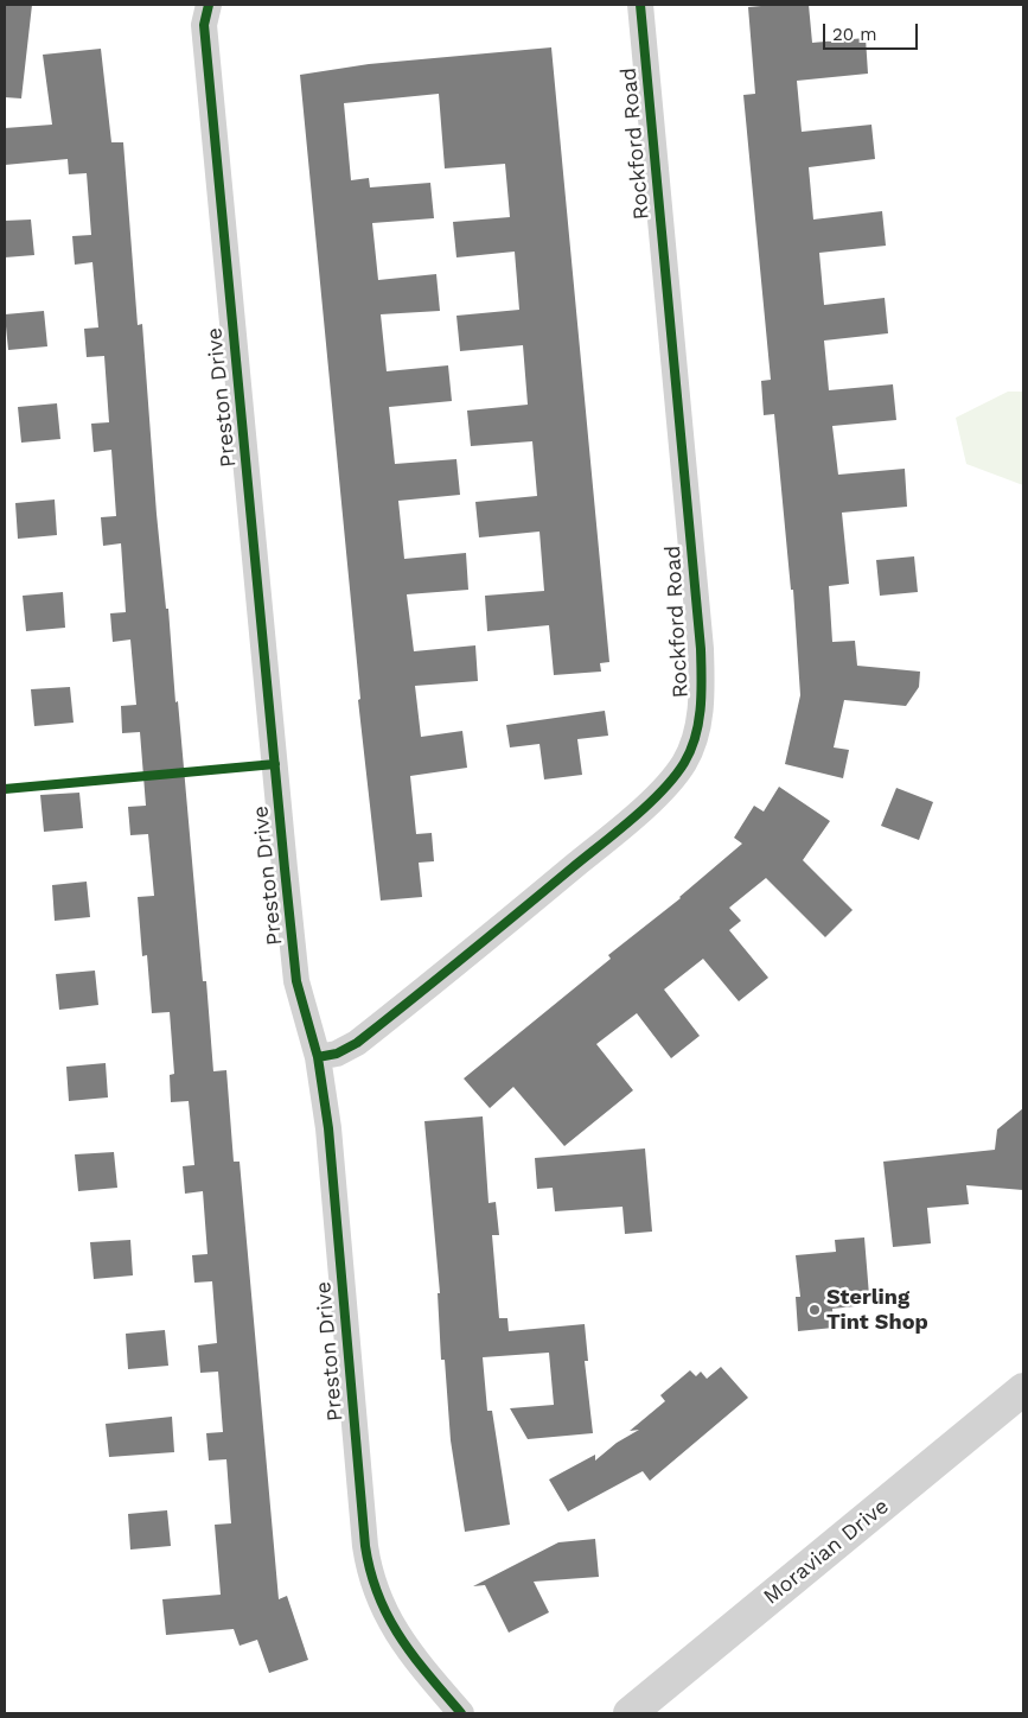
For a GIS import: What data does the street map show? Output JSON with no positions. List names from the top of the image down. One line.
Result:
{"streets":{"street":["Rockford Road","Preston Drive","Moravian Drive"]},"crossings":[["Rockford Road","Preston Drive"]],"places":["Sterling Tint Shop"],"scale_bar":"20 m"}
